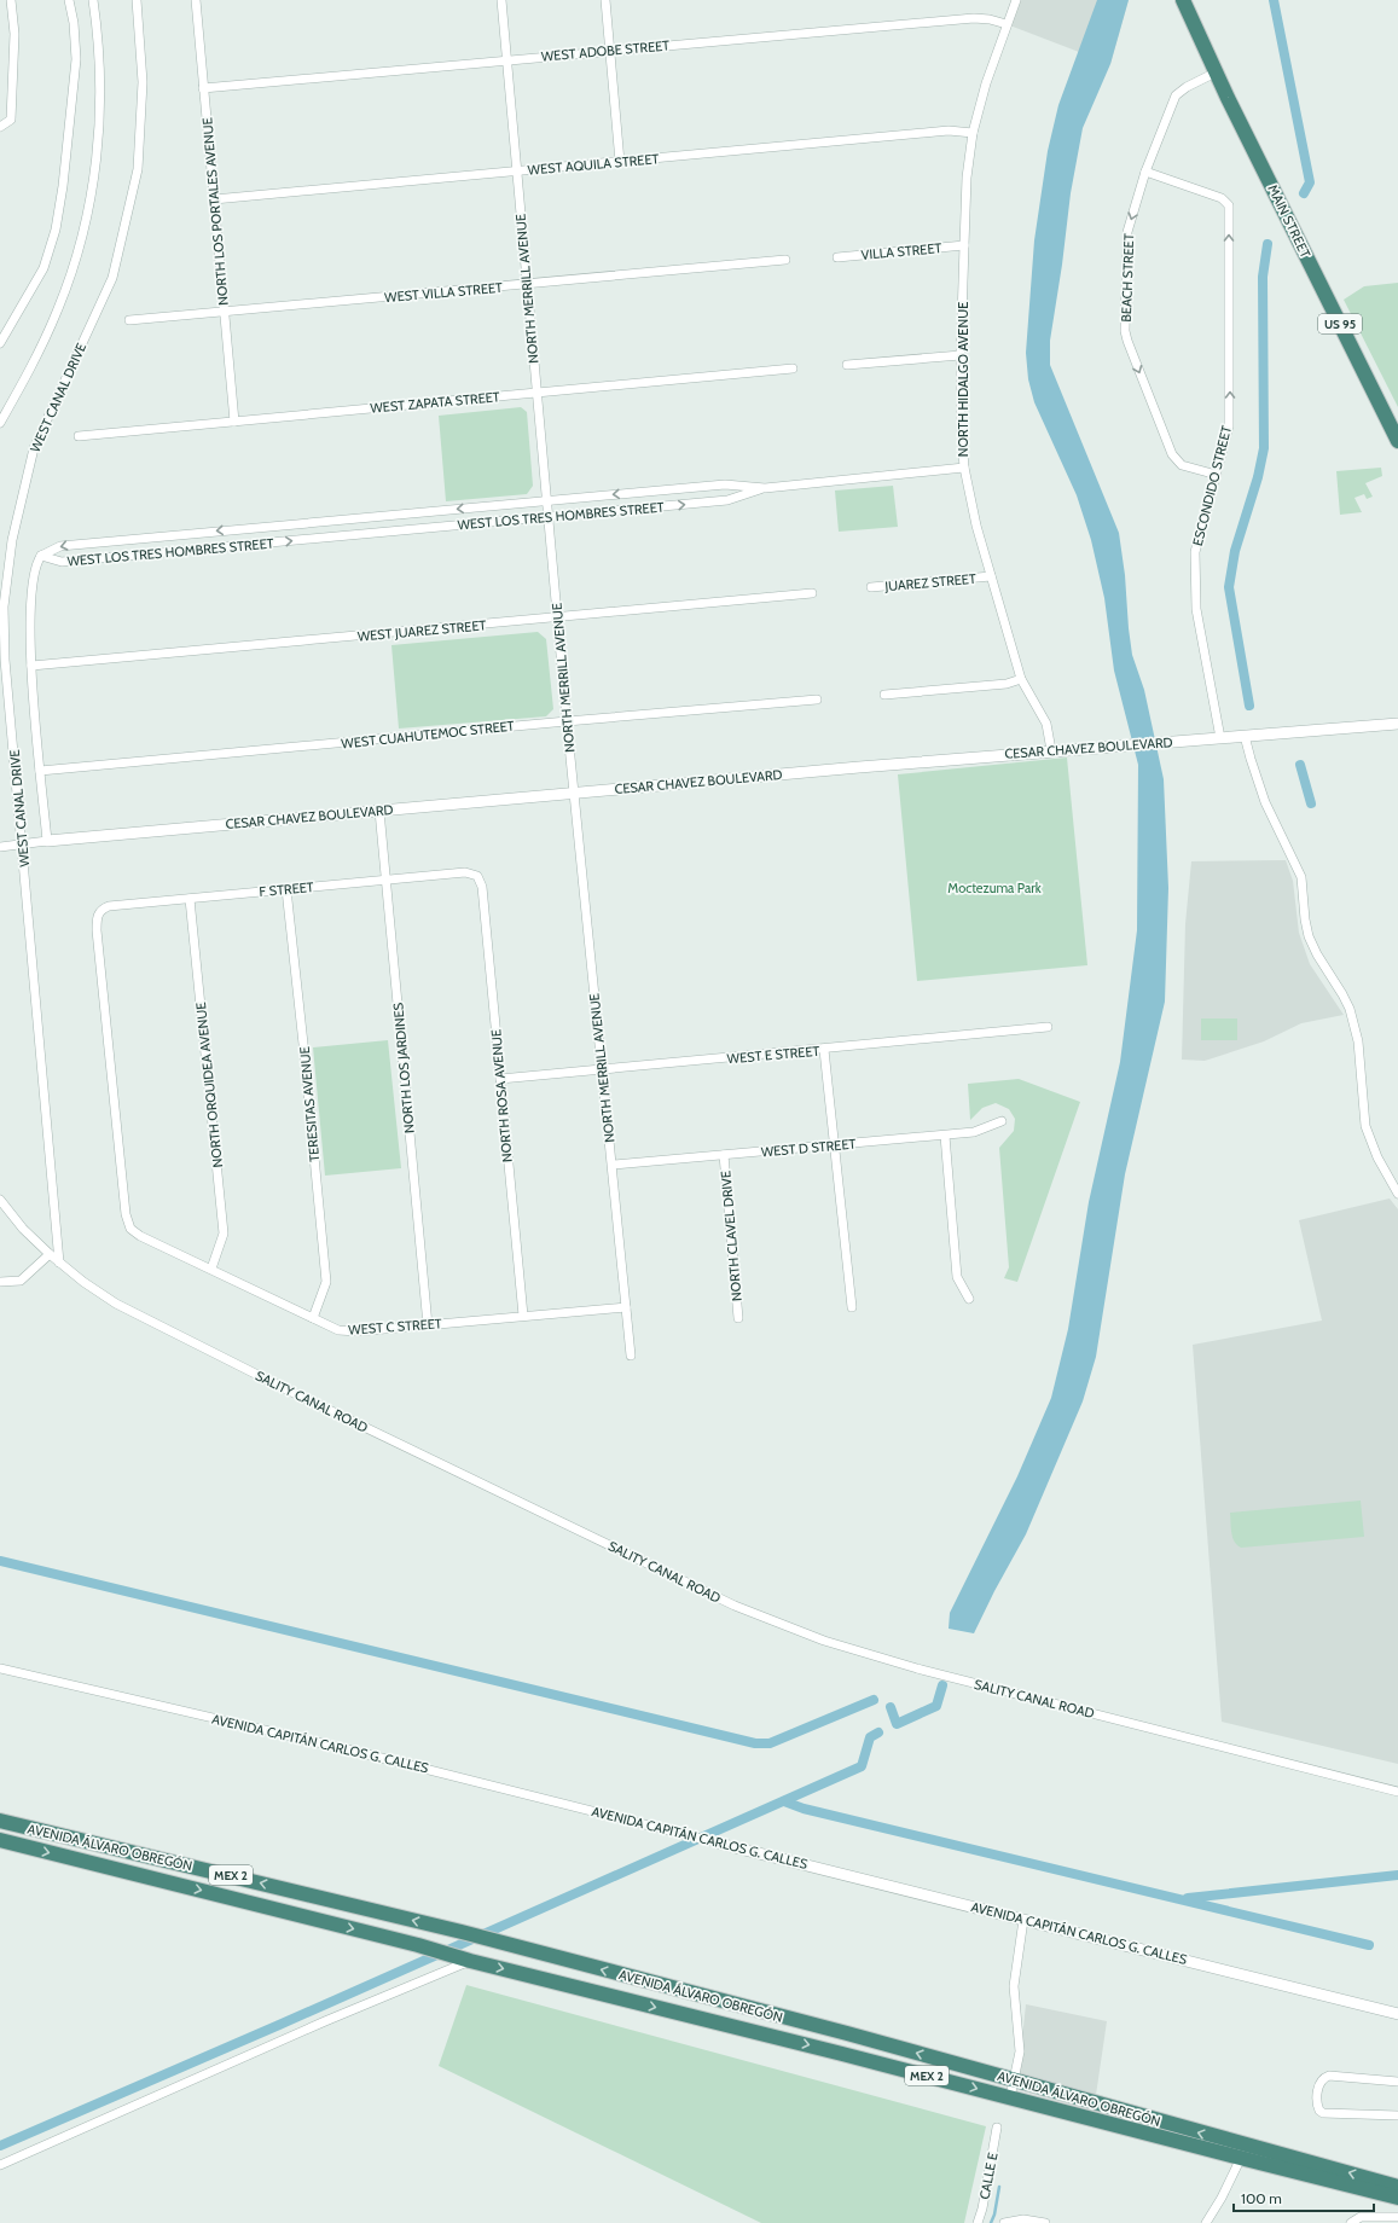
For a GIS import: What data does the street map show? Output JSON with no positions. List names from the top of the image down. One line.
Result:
{"streets":{"highway":["MAIN STREET","US 95","AVENIDA ÁLVARO OBREGÓN","MEX 2"],"street":["WEST ADOBE STREET","WEST AQUILA STREET","NORTH LOS PORTALES AVENUE","VILLA STREET","BEACH STREET","NORTH MERRILL AVENUE","WEST VILLA STREET","NORTH HIDALGO AVENUE","WEST CANAL DRIVE","WEST ZAPATA STREET","ESCONDIDO STREET","WEST LOS TRES HOMBRES STREET","JUAREZ STREET","WEST JUAREZ STREET","WEST CUAHUTEMOC STREET","CESAR CHAVEZ BOULEVARD","F STREET","WEST E STREET","NORTH LOS JARDINES","NORTH ORQUIDEA AVENUE","NORTH ROSA AVENUE","TERESITAS AVENUE","WEST D STREET","NORTH CLAVEL DRIVE","WEST C STREET","SALITY CANAL ROAD","AVENIDA CAPITÁN CARLOS G. CALLES","CALLE E"]},"crossings":[["WEST ADOBE STREET","NORTH LOS PORTALES AVENUE"],["WEST ADOBE STREET","NORTH MERRILL AVENUE"],["WEST ADOBE STREET","NORTH HIDALGO AVENUE"],["WEST AQUILA STREET","NORTH LOS PORTALES AVENUE"],["WEST AQUILA STREET","NORTH MERRILL AVENUE"],["WEST AQUILA STREET","NORTH HIDALGO AVENUE"],["NORTH LOS PORTALES AVENUE","WEST VILLA STREET"],["NORTH LOS PORTALES AVENUE","WEST ZAPATA STREET"],["MAIN STREET","BEACH STREET"],["VILLA STREET","NORTH HIDALGO AVENUE"],["BEACH STREET","ESCONDIDO STREET"],["NORTH MERRILL AVENUE","WEST VILLA STREET"],["NORTH MERRILL AVENUE","WEST ZAPATA STREET"],["NORTH MERRILL AVENUE","WEST LOS TRES HOMBRES STREET"],["NORTH MERRILL AVENUE","WEST JUAREZ STREET"],["NORTH MERRILL AVENUE","WEST CUAHUTEMOC STREET"],["NORTH MERRILL AVENUE","CESAR CHAVEZ BOULEVARD"],["NORTH MERRILL AVENUE","WEST E STREET"],["NORTH MERRILL AVENUE","WEST D STREET"],["NORTH MERRILL AVENUE","WEST C STREET"],["NORTH HIDALGO AVENUE","WEST LOS TRES HOMBRES STREET"],["NORTH HIDALGO AVENUE","JUAREZ STREET"],["NORTH HIDALGO AVENUE","CESAR CHAVEZ BOULEVARD"],["WEST CANAL DRIVE","WEST LOS TRES HOMBRES STREET"],["WEST CANAL DRIVE","WEST JUAREZ STREET"],["WEST CANAL DRIVE","WEST CUAHUTEMOC STREET"],["WEST CANAL DRIVE","CESAR CHAVEZ BOULEVARD"],["WEST CANAL DRIVE","SALITY CANAL ROAD"],["ESCONDIDO STREET","CESAR CHAVEZ BOULEVARD"],["CESAR CHAVEZ BOULEVARD","NORTH LOS JARDINES"],["F STREET","NORTH LOS JARDINES"],["F STREET","NORTH ORQUIDEA AVENUE"],["F STREET","NORTH ROSA AVENUE"],["F STREET","TERESITAS AVENUE"],["F STREET","WEST C STREET"],["WEST E STREET","NORTH ROSA AVENUE"],["NORTH LOS JARDINES","WEST C STREET"],["NORTH ORQUIDEA AVENUE","WEST C STREET"],["NORTH ROSA AVENUE","WEST C STREET"],["TERESITAS AVENUE","WEST C STREET"],["WEST D STREET","NORTH CLAVEL DRIVE"]],"one_way":["BEACH STREET","ESCONDIDO STREET"],"parks":["Moctezuma Park"],"scale_bar":"100 m"}
